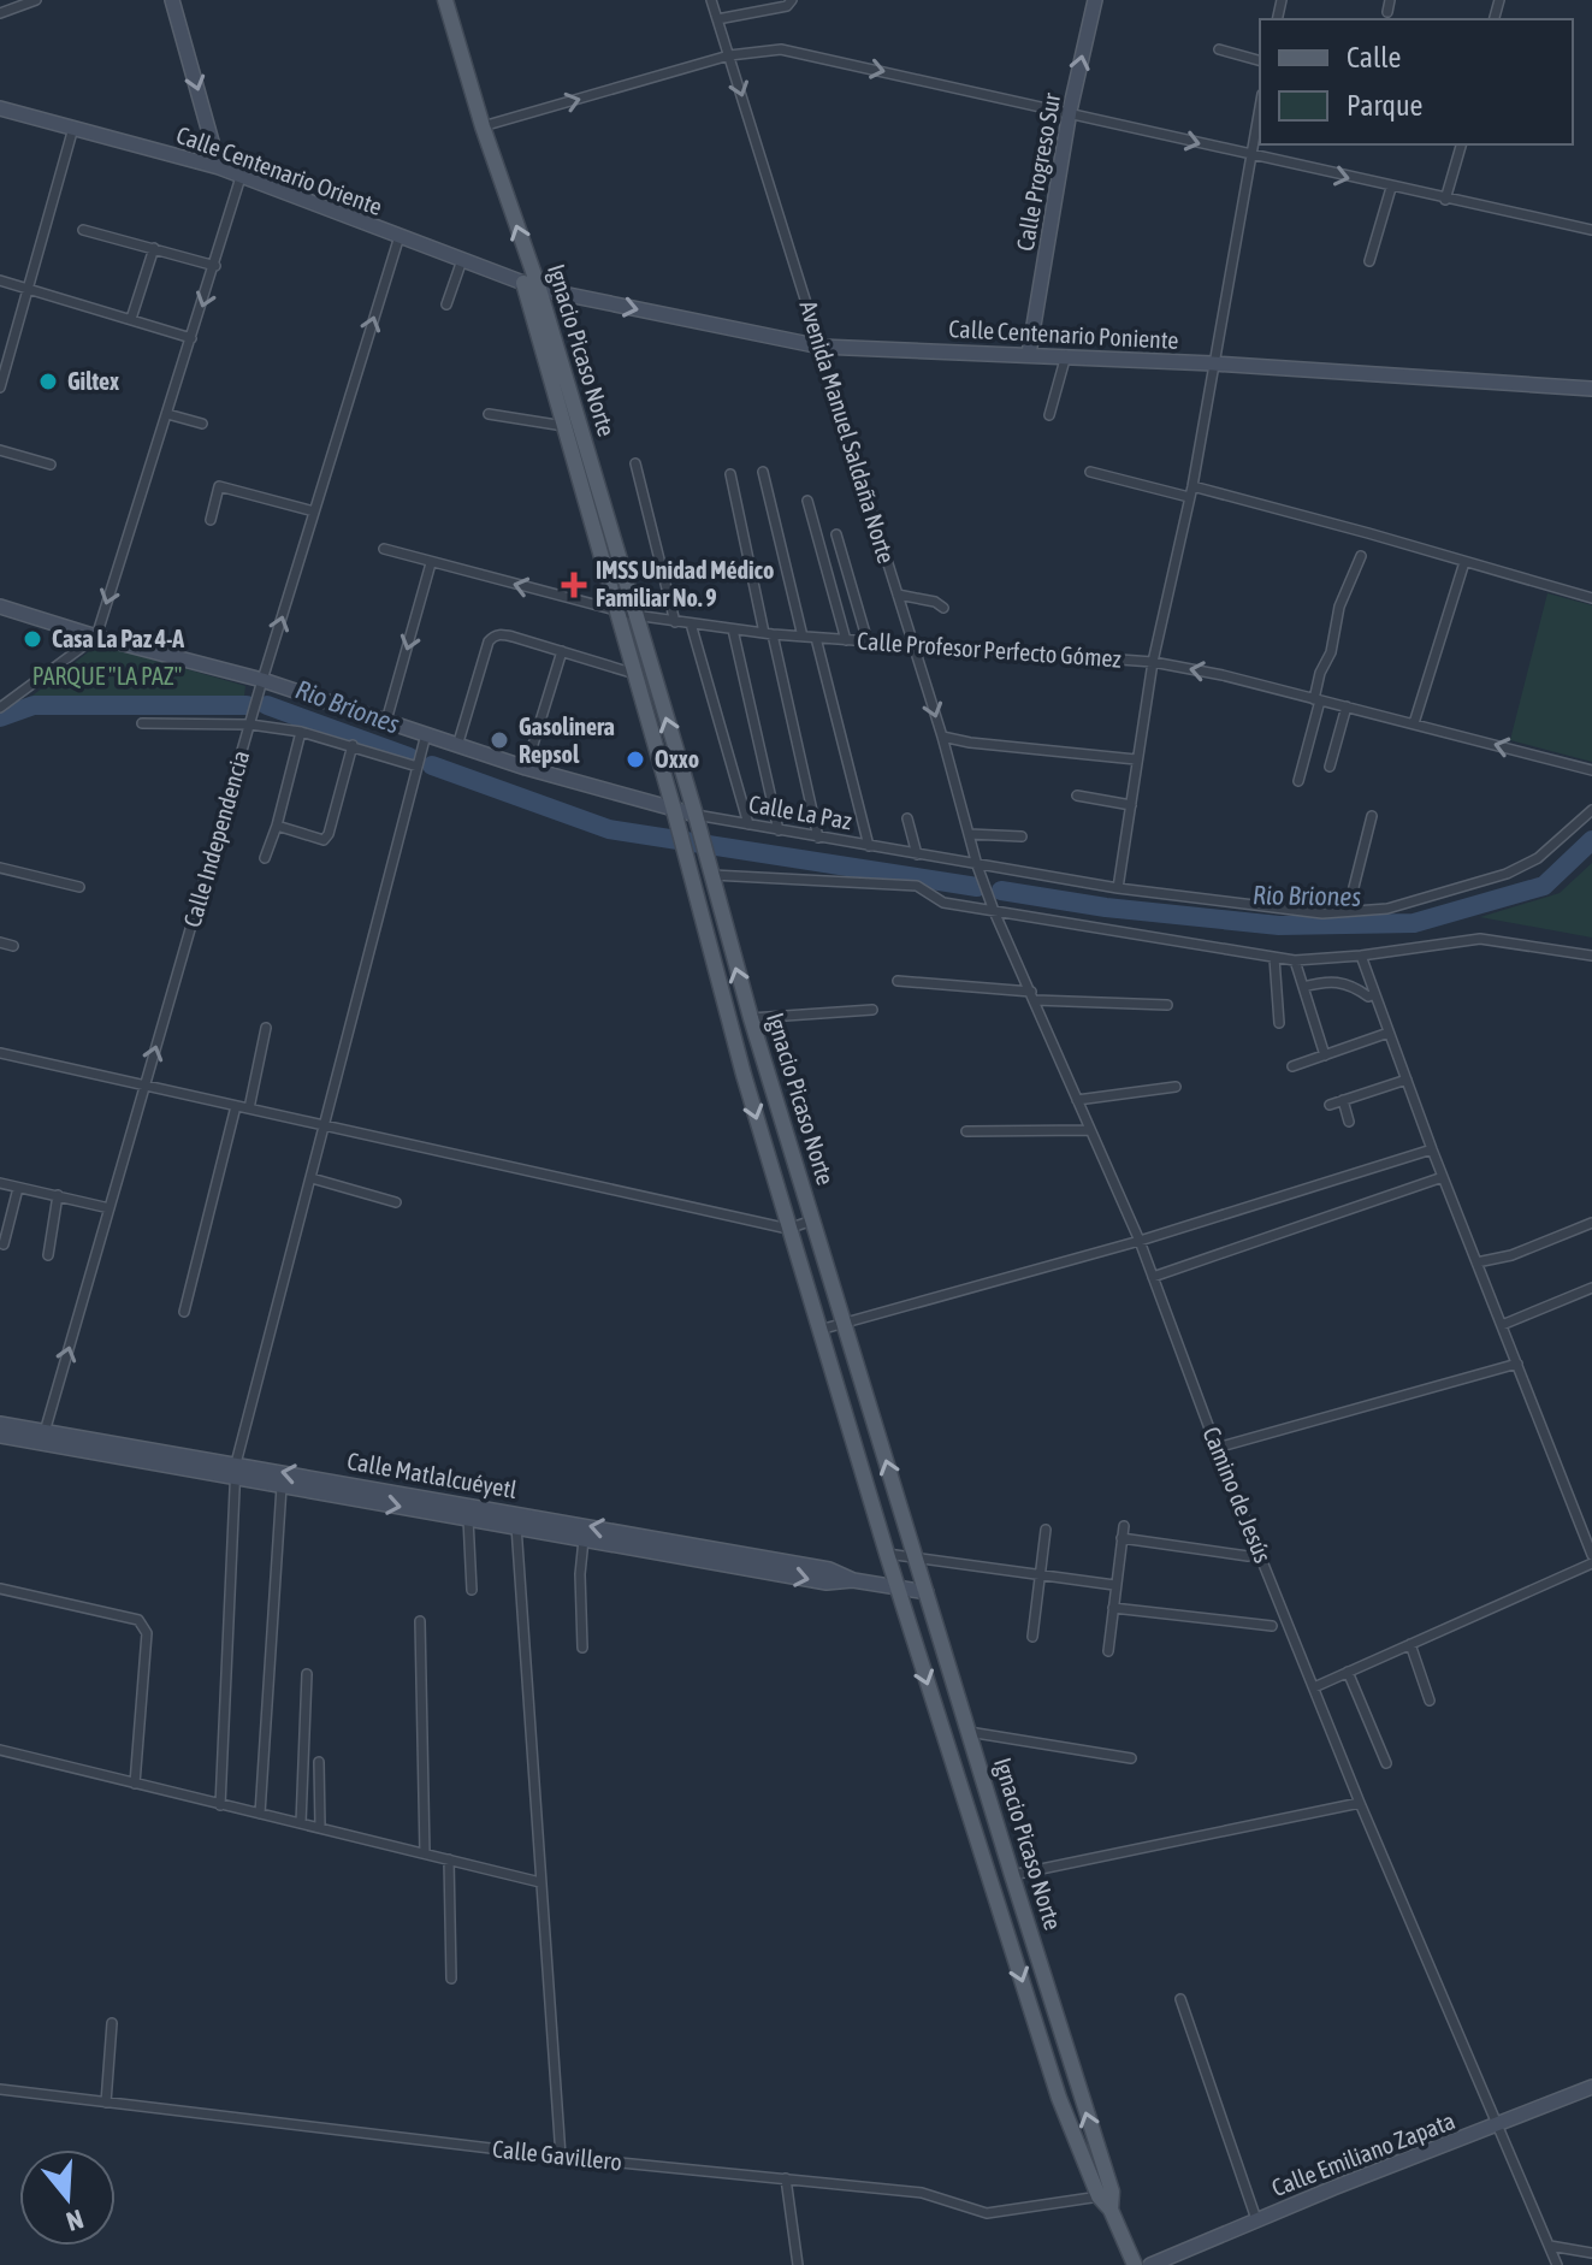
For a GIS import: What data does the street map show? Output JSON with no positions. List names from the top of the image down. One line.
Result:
{"streets":{"main road":["Calle Centenario Oriente","Calle Progreso Sur","Calle Centenario Poniente","Ignacio Picaso Norte","Calle La Paz","Calle Matlalcuéyetl","Calle Emiliano Zapata"],"street":["Avenida Manuel Saldaña Norte","Calle Profesor Perfecto Gómez","Calle Independencia","Camino de Jesús","Calle Gavillero"]},"crossings":[["Calle Centenario Oriente","Calle Centenario Poniente"],["Calle Centenario Oriente","Ignacio Picaso Norte"],["Calle Centenario Oriente","Calle Independencia"],["Calle Progreso Sur","Calle Centenario Poniente"],["Calle Centenario Poniente","Ignacio Picaso Norte"],["Calle Centenario Poniente","Avenida Manuel Saldaña Norte"],["Ignacio Picaso Norte","Calle Profesor Perfecto Gómez"],["Ignacio Picaso Norte","Calle La Paz"],["Ignacio Picaso Norte","Calle Matlalcuéyetl"],["Ignacio Picaso Norte","Calle Gavillero"],["Avenida Manuel Saldaña Norte","Calle Profesor Perfecto Gómez"],["Avenida Manuel Saldaña Norte","Calle La Paz"],["Avenida Manuel Saldaña Norte","Camino de Jesús"],["Calle La Paz","Calle Independencia"],["Calle La Paz","Camino de Jesús"],["Calle Independencia","Calle Matlalcuéyetl"],["Camino de Jesús","Calle Emiliano Zapata"]],"one_way":["Avenida Manuel Saldaña Norte","Calle Profesor Perfecto Gómez","Calle Independencia"],"water":["Rio Briones"],"parks":["PARQUE \"LA PAZ\""],"places":{"other":["Giltex","Casa La Paz 4-A","Gasolinera Repsol","Oxxo"],"health":["IMSS Unidad Médico Familiar No. 9"]},"legend":["Calle","Parque"],"north":"bottom"}
